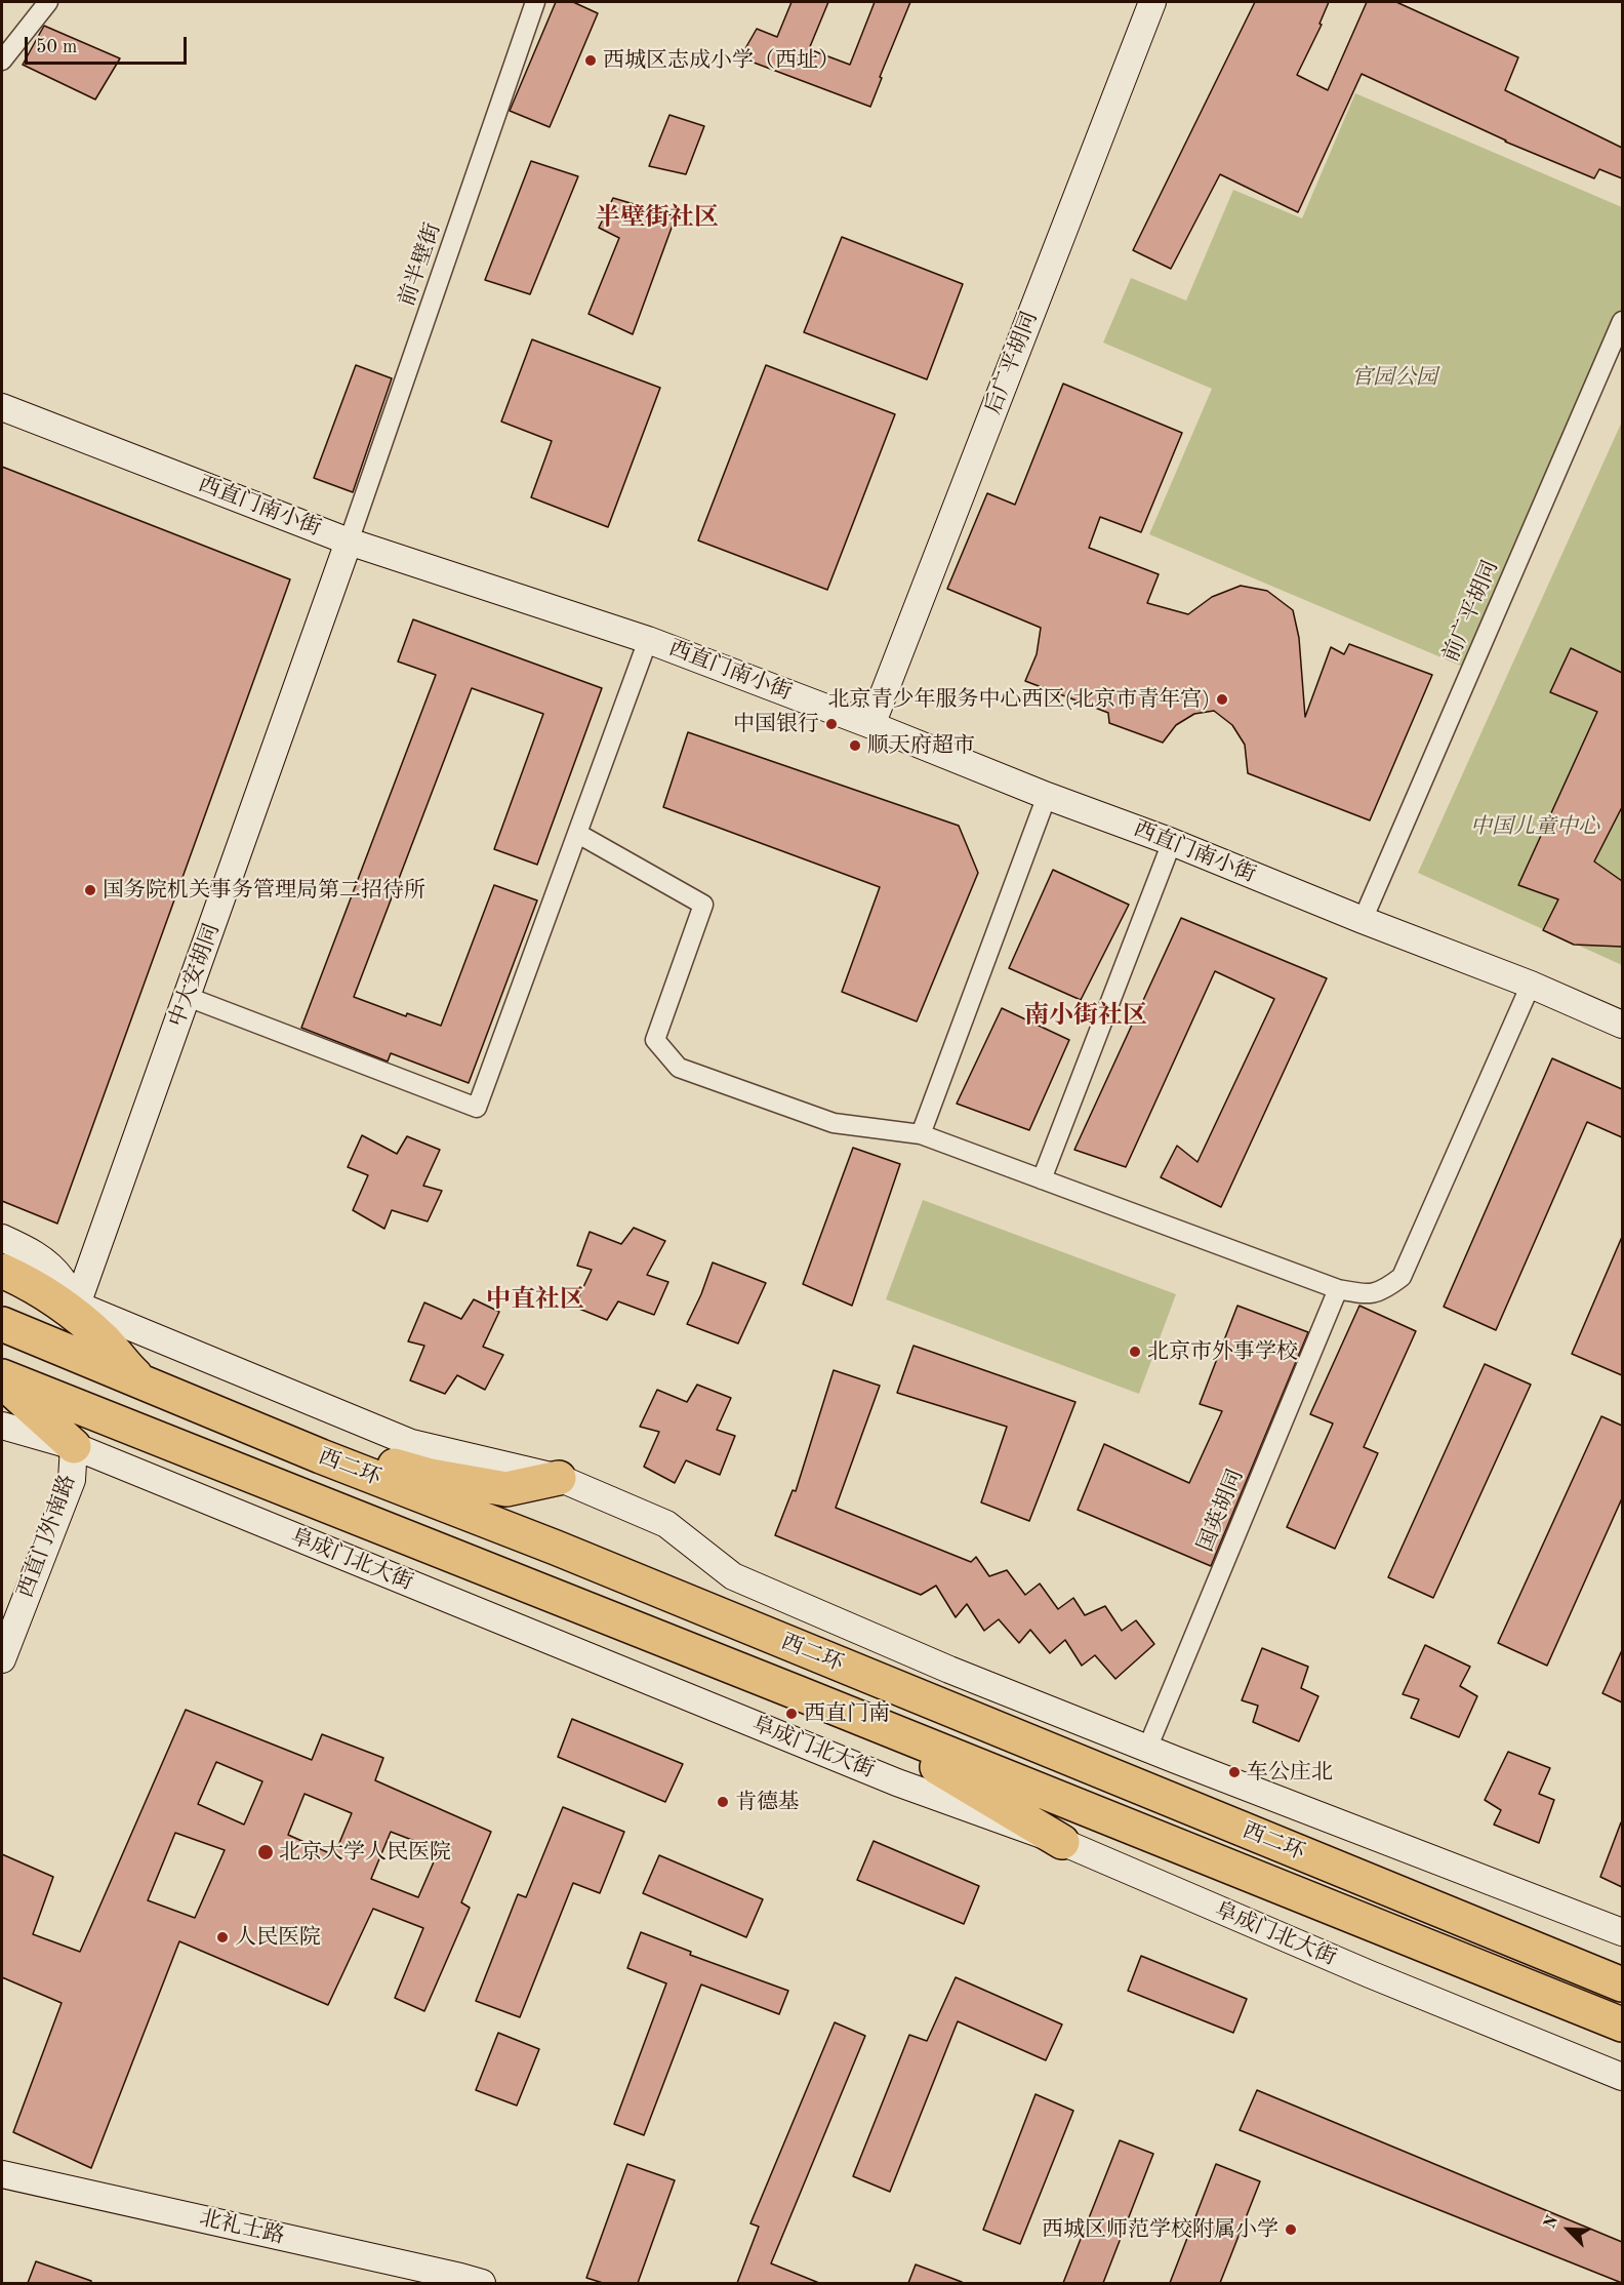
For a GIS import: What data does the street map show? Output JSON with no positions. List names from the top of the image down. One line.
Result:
{"streets":{"highway":["西二环"],"street":["前半壁街","后广平胡同","西直门南小街","前广平胡同","中大安胡同","国英胡同","西直门外南路","阜成门北大街","北礼士路"]},"crossings":[["前半壁街","西直门南小街"],["前半壁街","中大安胡同"],["后广平胡同","西直门南小街"],["西直门南小街","前广平胡同"],["西直门南小街","中大安胡同"],["西直门外南路","阜成门北大街"]],"districts":["半壁街社区","南小街社区","中直社区"],"parks":["官园公园","中国儿童中心"],"places":["西城区志成小学（西址）","北京青少年服务中心西区(北京市青年宫)","中国银行","顺天府超市","国务院机关事务管理局第二招待所","北京市外事学校","西直门南","车公庄北","肯德基","北京大学人民医院","人民医院","西城区师范学校附属小学"],"scale_bar":"50 m","north":"top left"}
